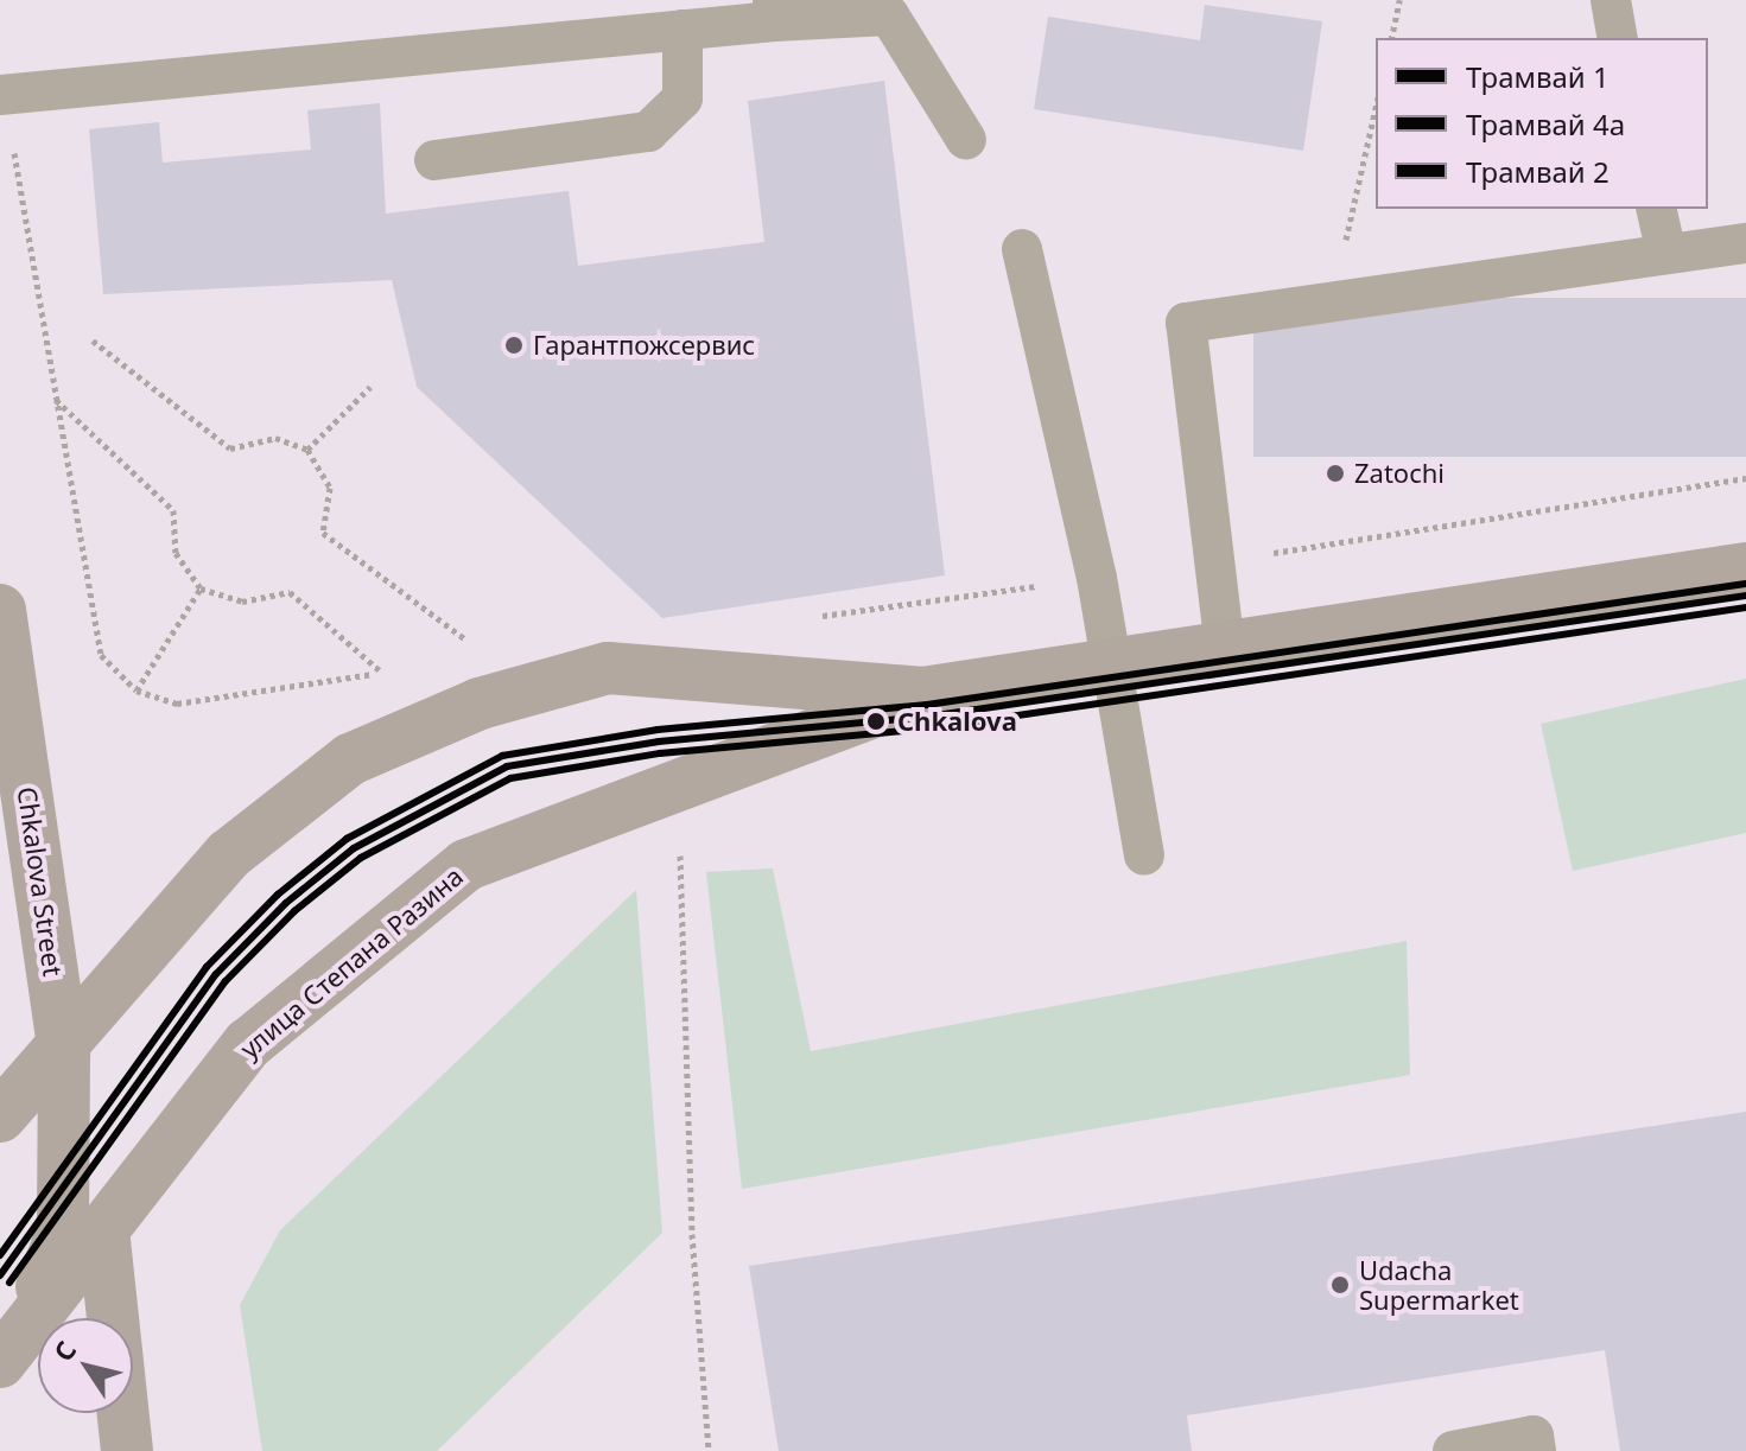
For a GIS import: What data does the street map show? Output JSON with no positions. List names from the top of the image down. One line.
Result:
{"streets":{"main road":["Chkalova Street","улица Степана Разина"]},"crossings":[["Chkalova Street","улица Степана Разина"]],"places":["Гарантпожсервис","Zatochi","Chkalova","Udacha Supermarket"],"lines":["tram line 2","tram line 1","tram line 4a"],"legend":["Трамвай 1","Трамвай 4a","Трамвай 2"],"north":"top left"}
